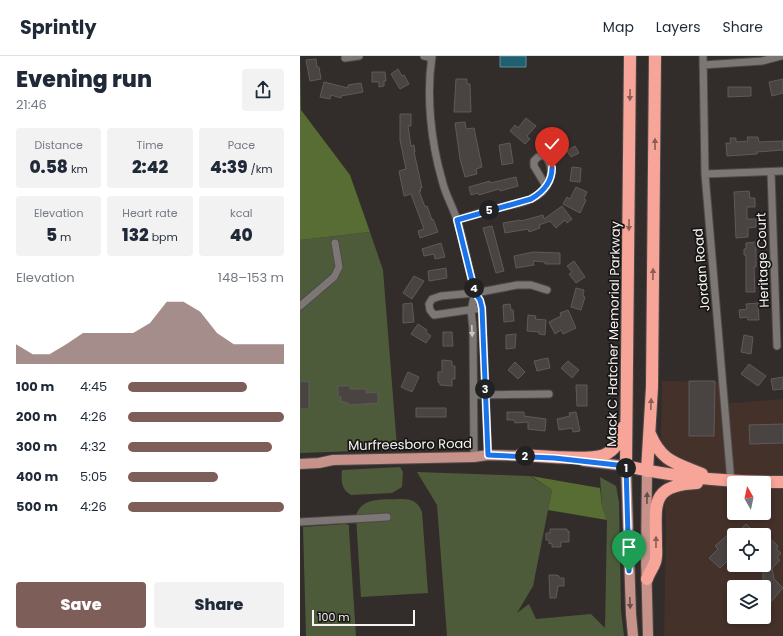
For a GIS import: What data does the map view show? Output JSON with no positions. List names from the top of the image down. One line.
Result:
{"streets":{"highway":["Mack C Hatcher Memorial Parkway","Murfreesboro Road"],"street":["Heritage Court","Jordan Road"]},"crossings":[["Mack C Hatcher Memorial Parkway","Murfreesboro Road"]],"scale_bar":"100 m","north":"top","page":{"header":"Sprintly","nav":["Map","Layers","Share"],"heading":["Evening run","21:46"],"stats":[["Distance","0.58 km"],["Time","2:42"],["Pace","4:39 /km"],["Elevation","5 m"],["Heart rate","132 bpm"],["kcal","40"]],"pins":["5","4","3","2","1"],"chart":["Elevation","148–153 m"],"list":[{"name":"100 m","note":"4:45"},{"name":"200 m","note":"4:26"},{"name":"300 m","note":"4:32"},{"name":"400 m","note":"5:05"},{"name":"500 m","note":"4:26"}],"buttons":["Save","Share"],"scale":"100 m"}}
